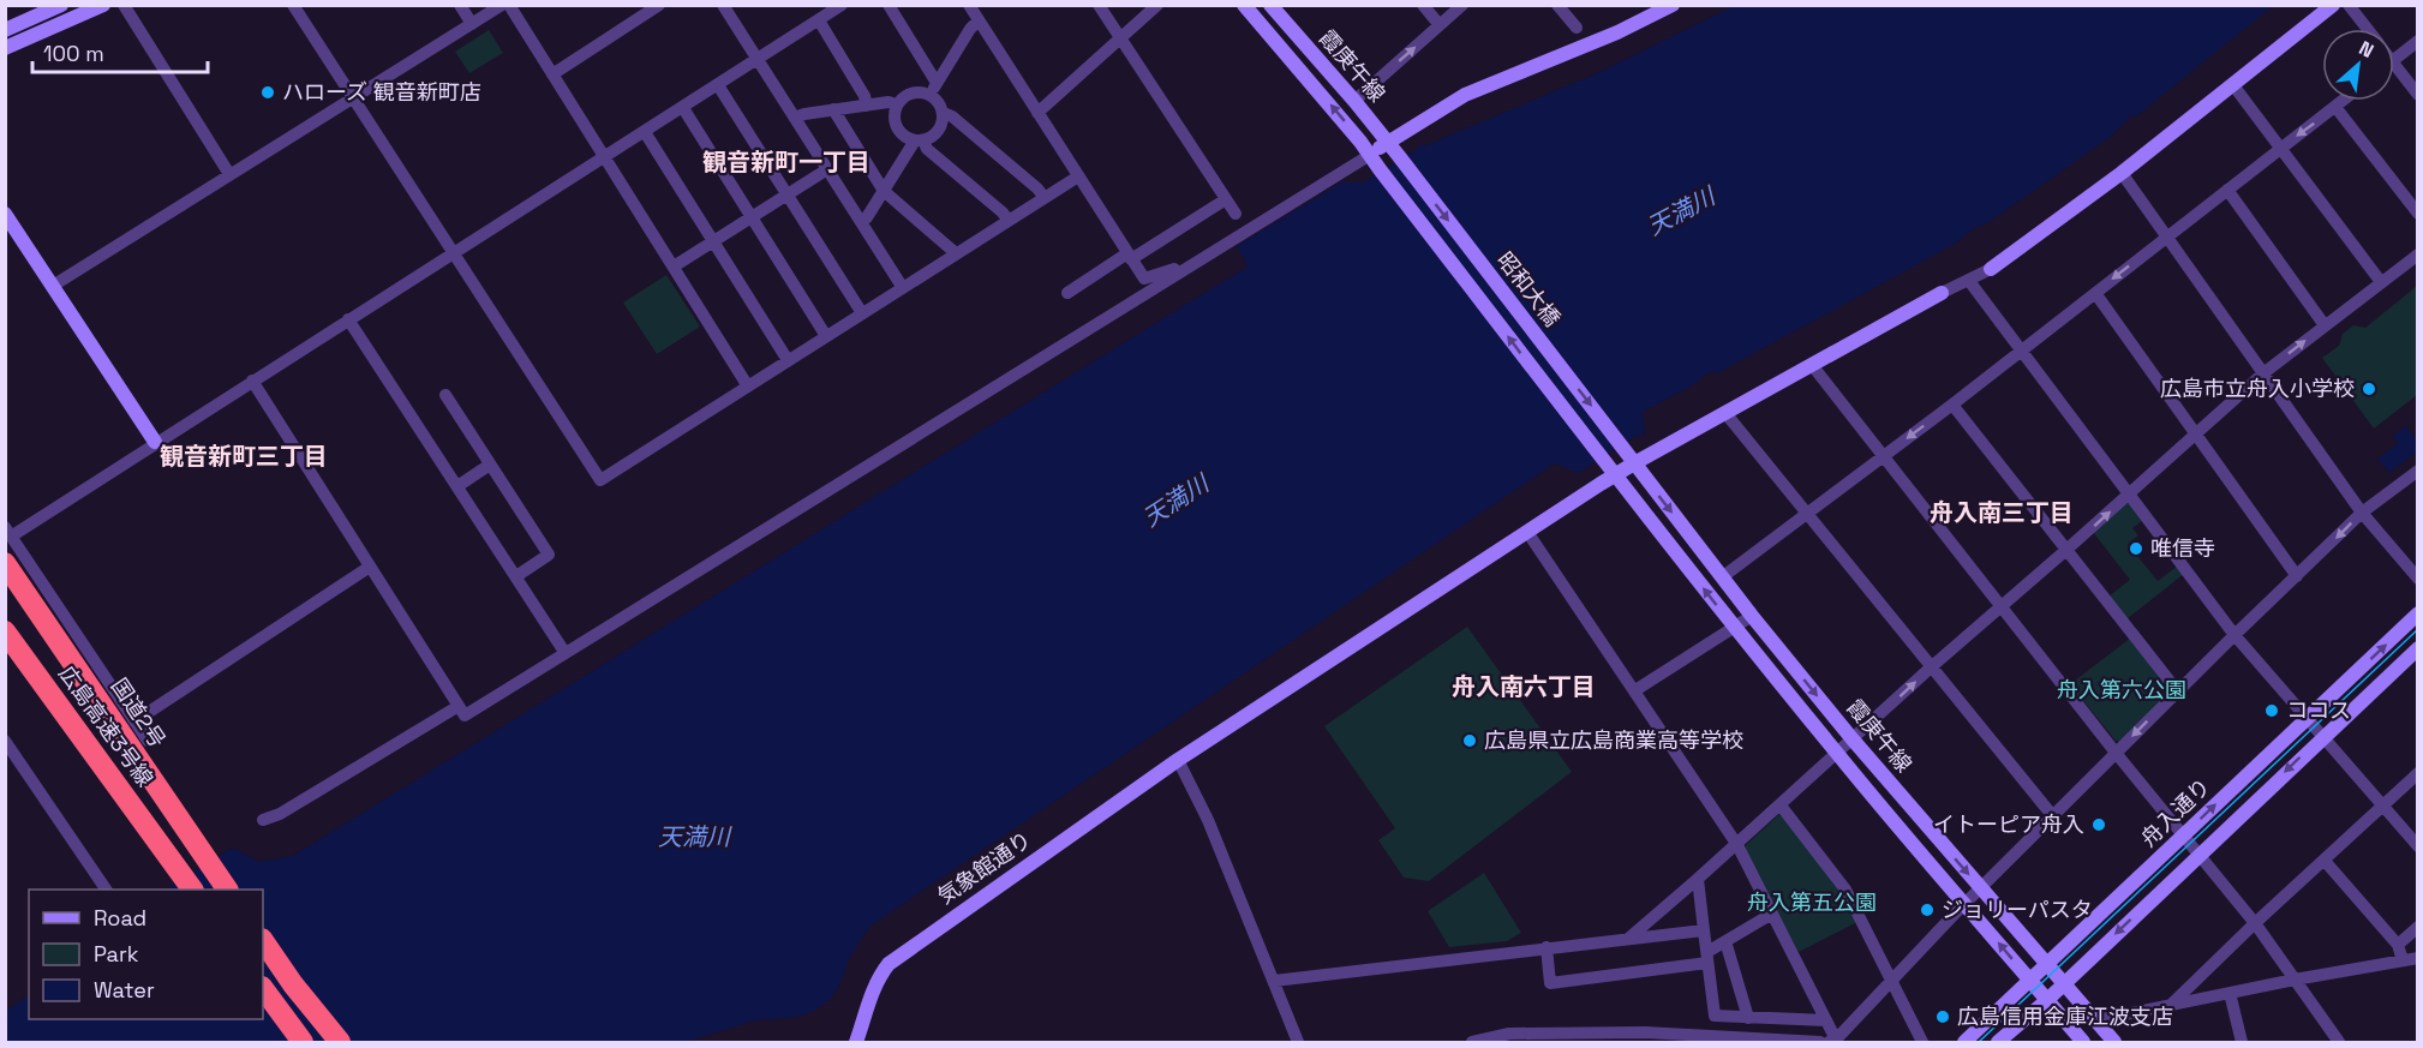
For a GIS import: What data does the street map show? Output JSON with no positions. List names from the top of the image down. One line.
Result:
{"streets":{"highway":["国道2号","広島高速3号線"],"street":["霞庚午線","昭和大橋","舟入通り","気象館通り"]},"crossings":[["霞庚午線","昭和大橋"],["霞庚午線","舟入通り"],["霞庚午線","気象館通り"],["昭和大橋","舟入通り"],["昭和大橋","気象館通り"]],"districts":["観音新町一丁目","観音新町三丁目","舟入南三丁目","舟入南六丁目"],"water":["天満川"],"parks":["舟入第六公園","舟入第五公園"],"places":["ハローズ 観音新町店","広島市立舟入小学校","唯信寺","ココス","広島県立広島商業高等学校","イトーピア舟入","ジョリーパスタ","広島信用金庫江波支店"],"legend":["Road","Park","Water"],"scale_bar":"100 m","north":"top right"}
